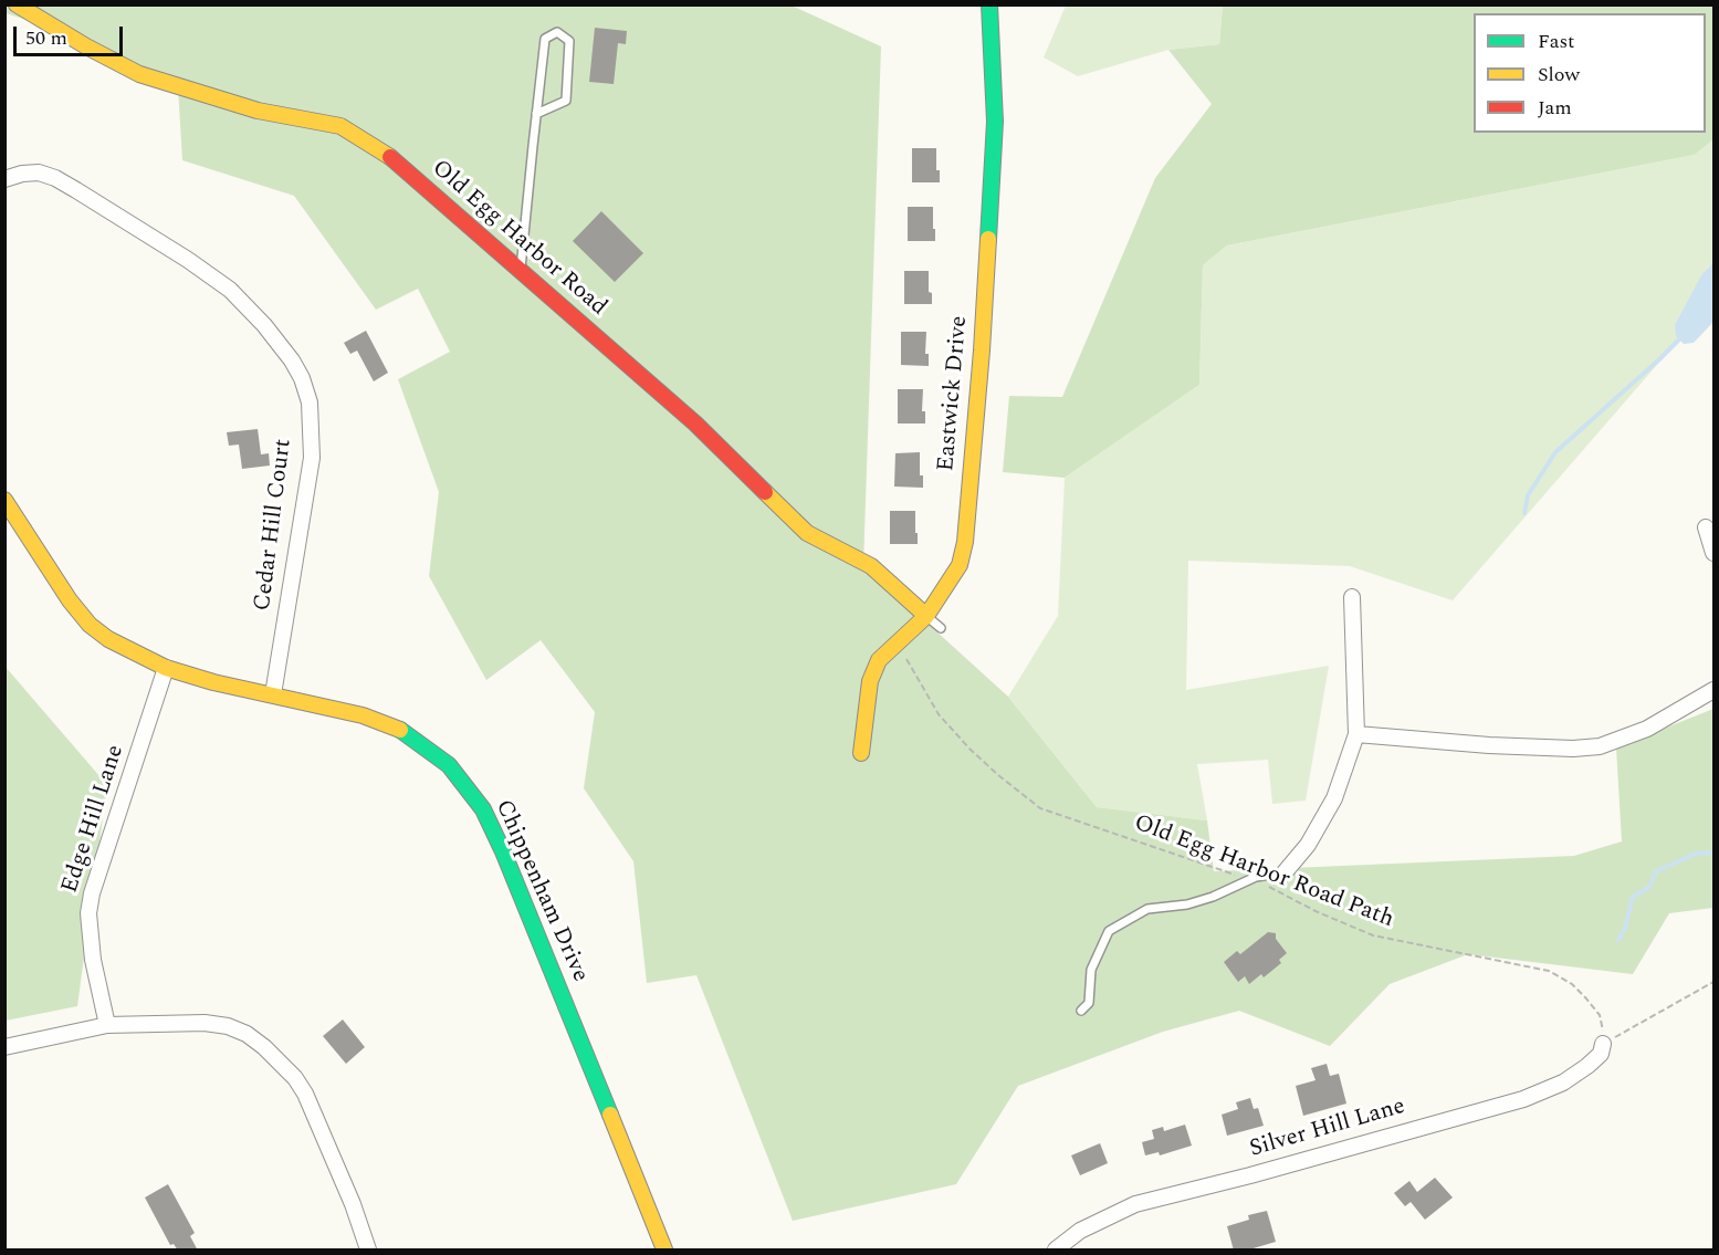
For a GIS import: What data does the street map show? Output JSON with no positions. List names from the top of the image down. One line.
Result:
{"streets":{"street":["Old Egg Harbor Road","Eastwick Drive","Cedar Hill Court","Edge Hill Lane","Chippenham Drive","Silver Hill Lane"],"path":["Old Egg Harbor Road Path"]},"crossings":[["Old Egg Harbor Road","Eastwick Drive"],["Cedar Hill Court","Chippenham Drive"],["Edge Hill Lane","Chippenham Drive"],["Old Egg Harbor Road Path","Silver Hill Lane"]],"legend":["Fast","Slow","Jam"],"scale_bar":"50 m"}
